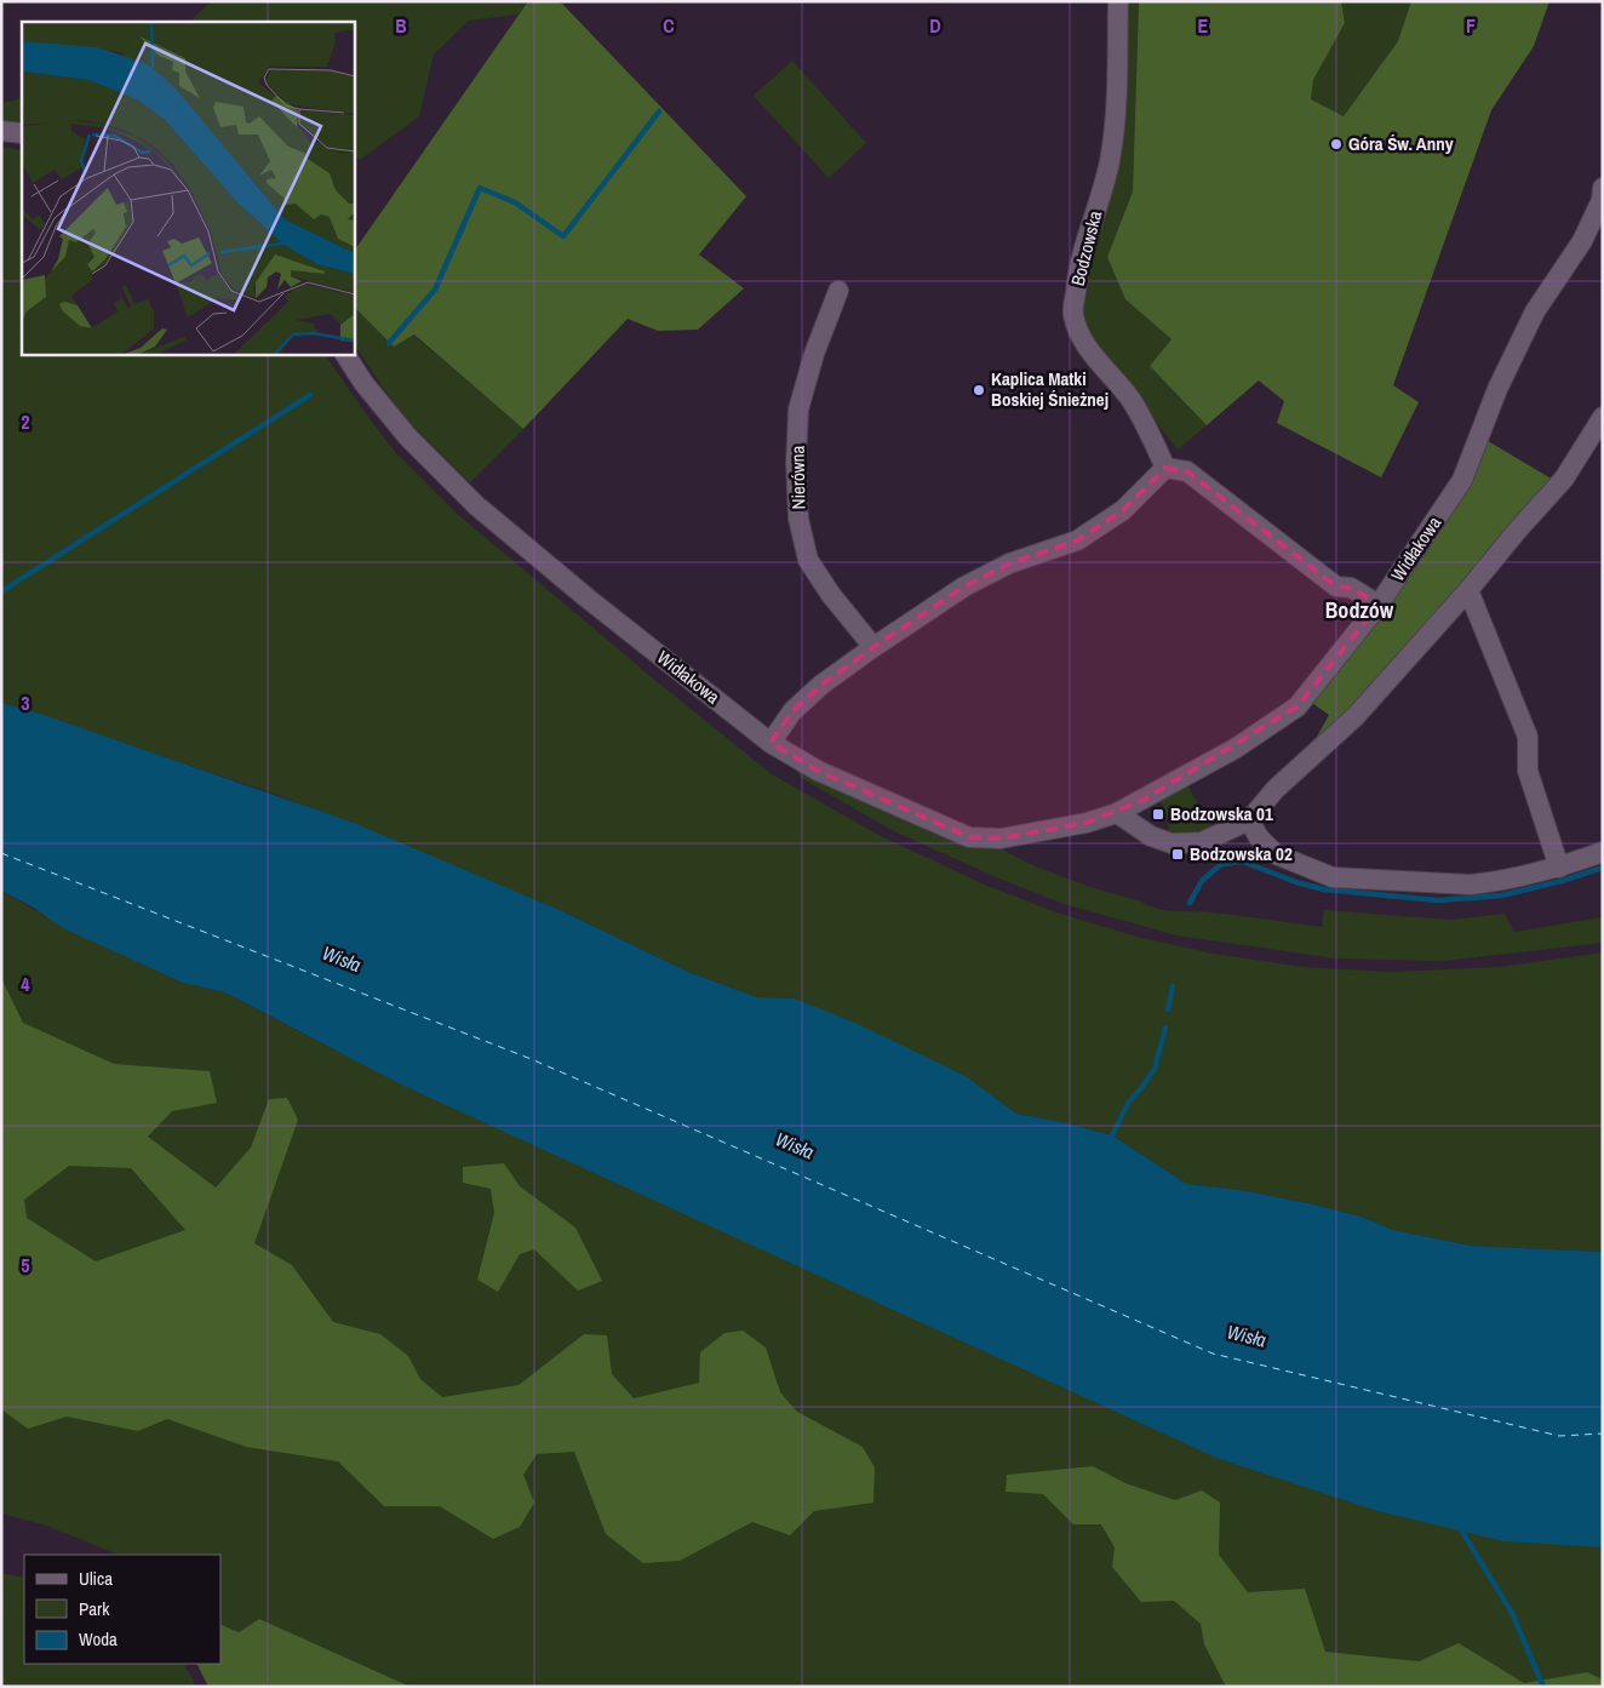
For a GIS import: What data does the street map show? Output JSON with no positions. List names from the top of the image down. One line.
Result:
{"streets":{"street":["Bodzowska","Nierówna","Widłakowa"]},"districts":["Bodzów"],"water":["Wisła"],"places":{"other":["Góra Św. Anny","Kaplica Matki Boskiej Śnieżnej"],"transit":["Bodzowska 01","Bodzowska 02"]},"legend":["Ulica","Park","Woda"],"grid":{"columns":["B","C","D","E","F"],"rows":["2","3","4","5"]}}
